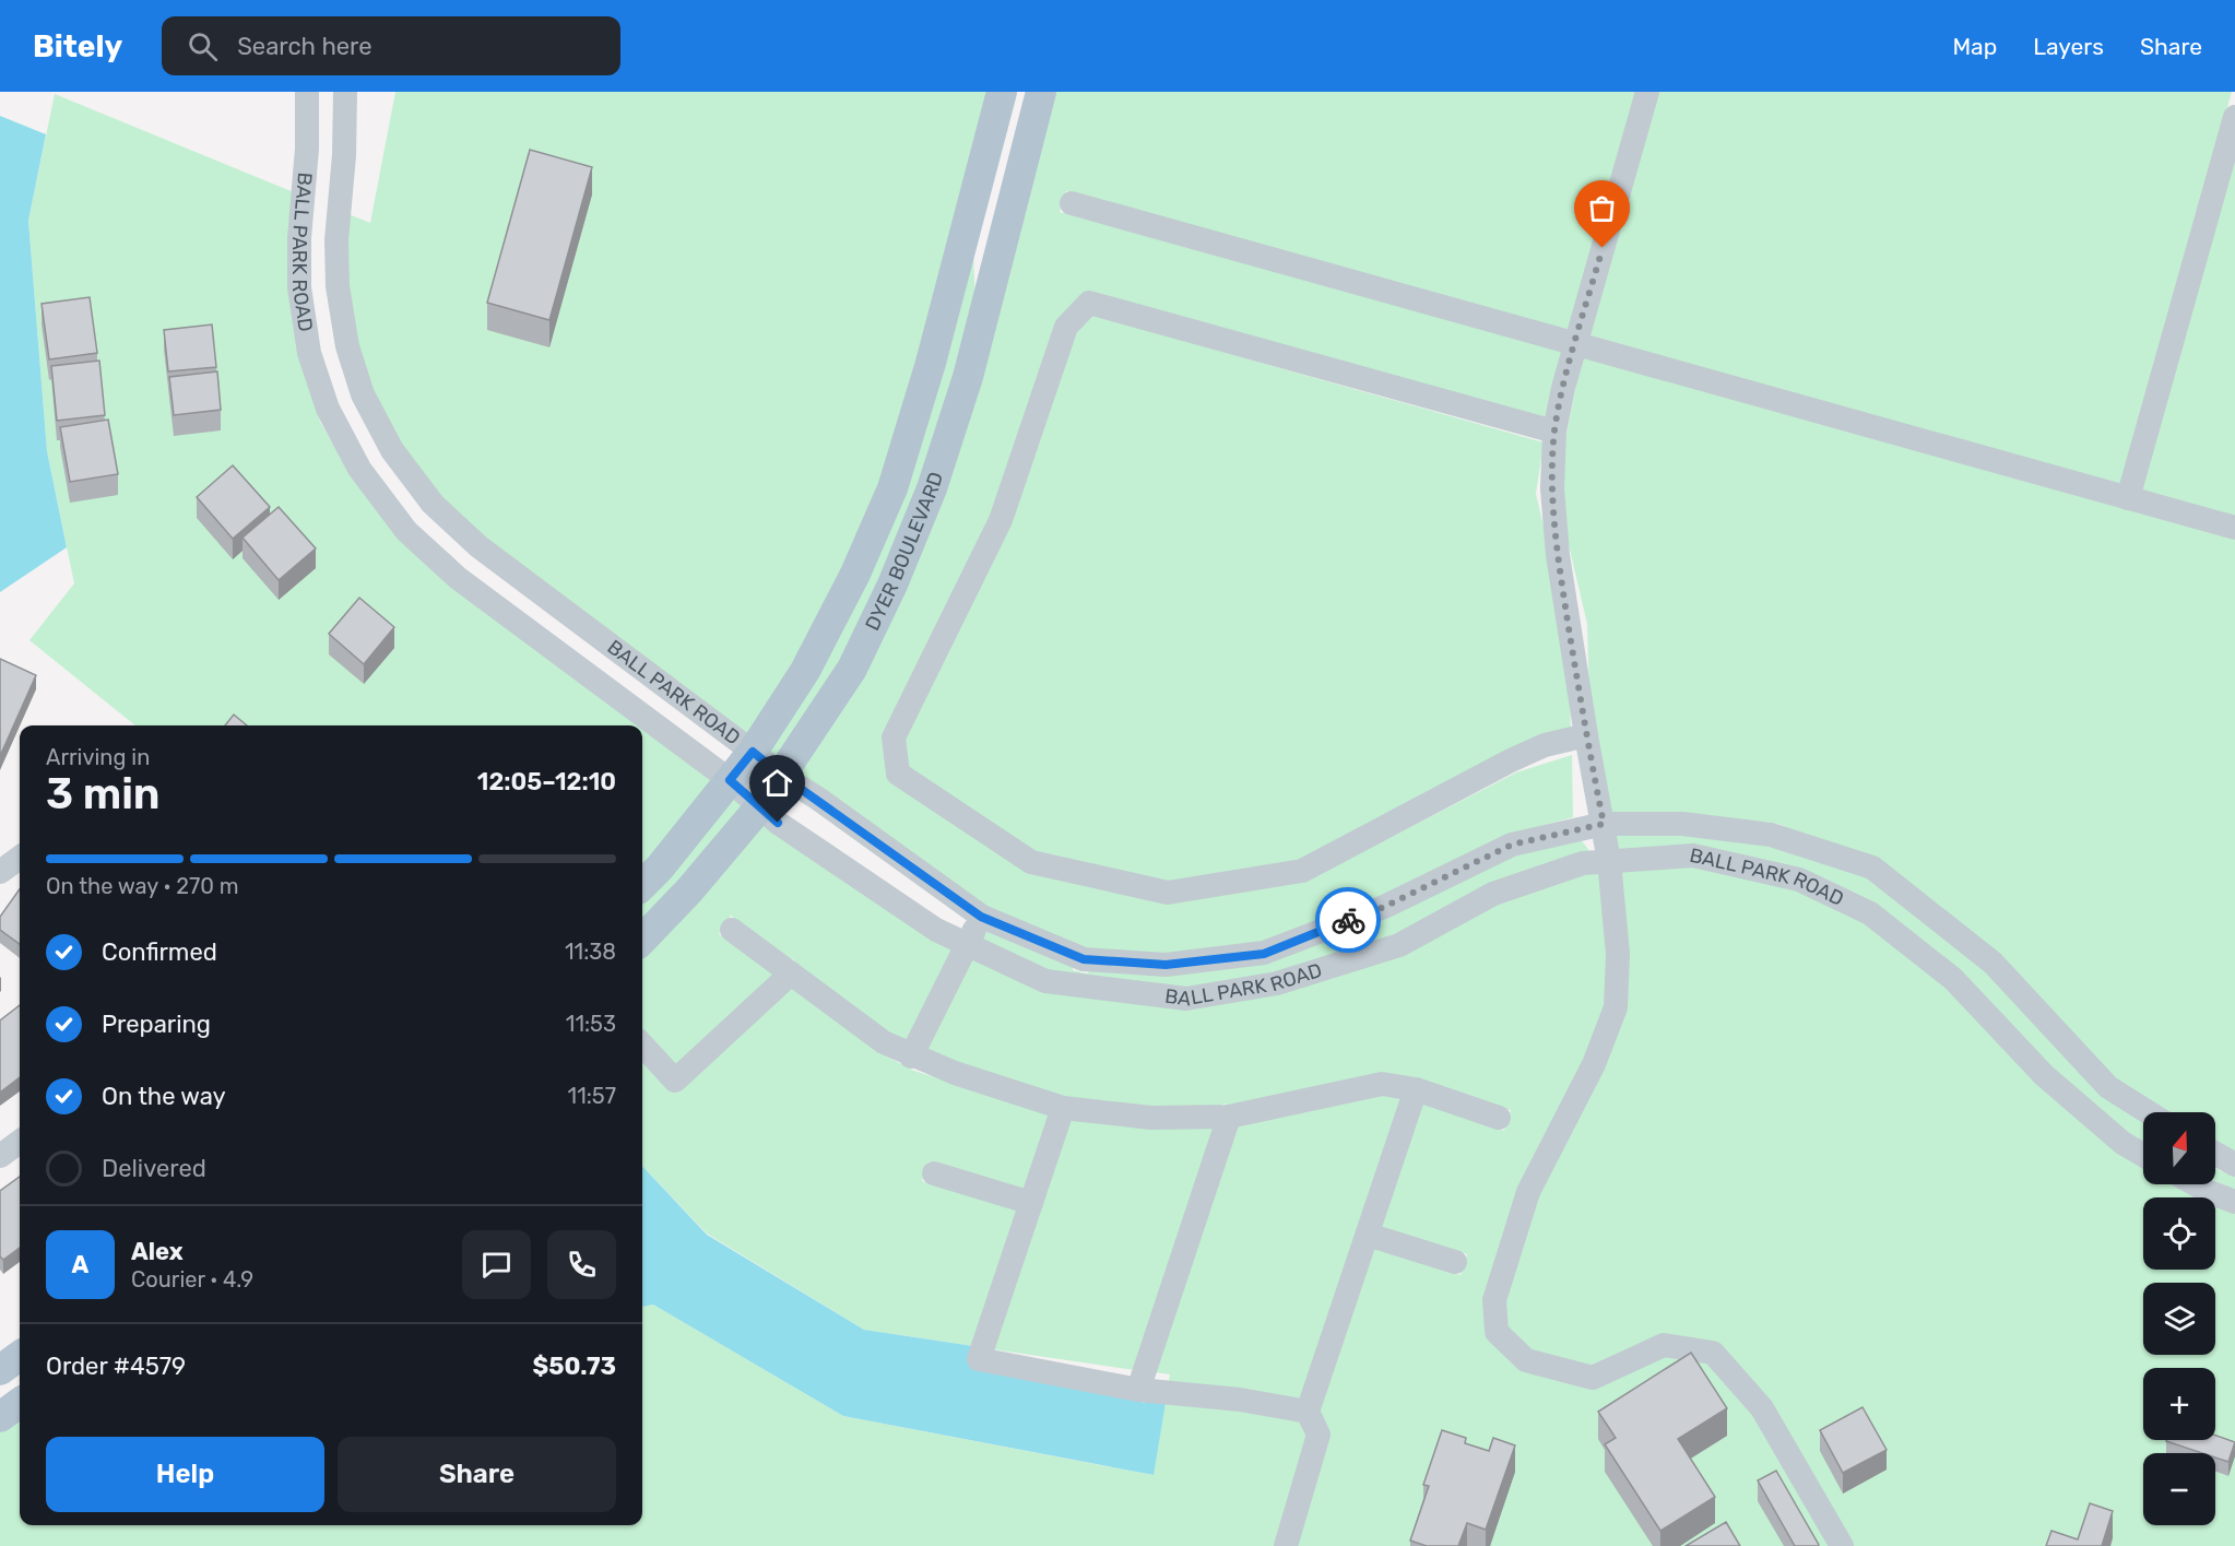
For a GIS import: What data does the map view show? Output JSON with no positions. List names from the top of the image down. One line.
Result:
{"streets":{"main road":["DYER BOULEVARD"],"street":["BALL PARK ROAD"]},"crossings":[["BALL PARK ROAD","DYER BOULEVARD"]],"north":"top","page":{"header":"Bitely","search":"Search here","nav":["Map","Layers","Share"],"heading":["3 min","Arriving in","12:05–12:10"],"panel":["Alex","Courier · 4.9","Order #4579","$50.73"],"bar":"On the way · 270 m","list":[["Confirmed","11:38"],["Preparing","11:53"],["On the way","11:57"],"Delivered"],"map_buttons":["+","−"],"round":"A","buttons":["Help","Share"]}}
